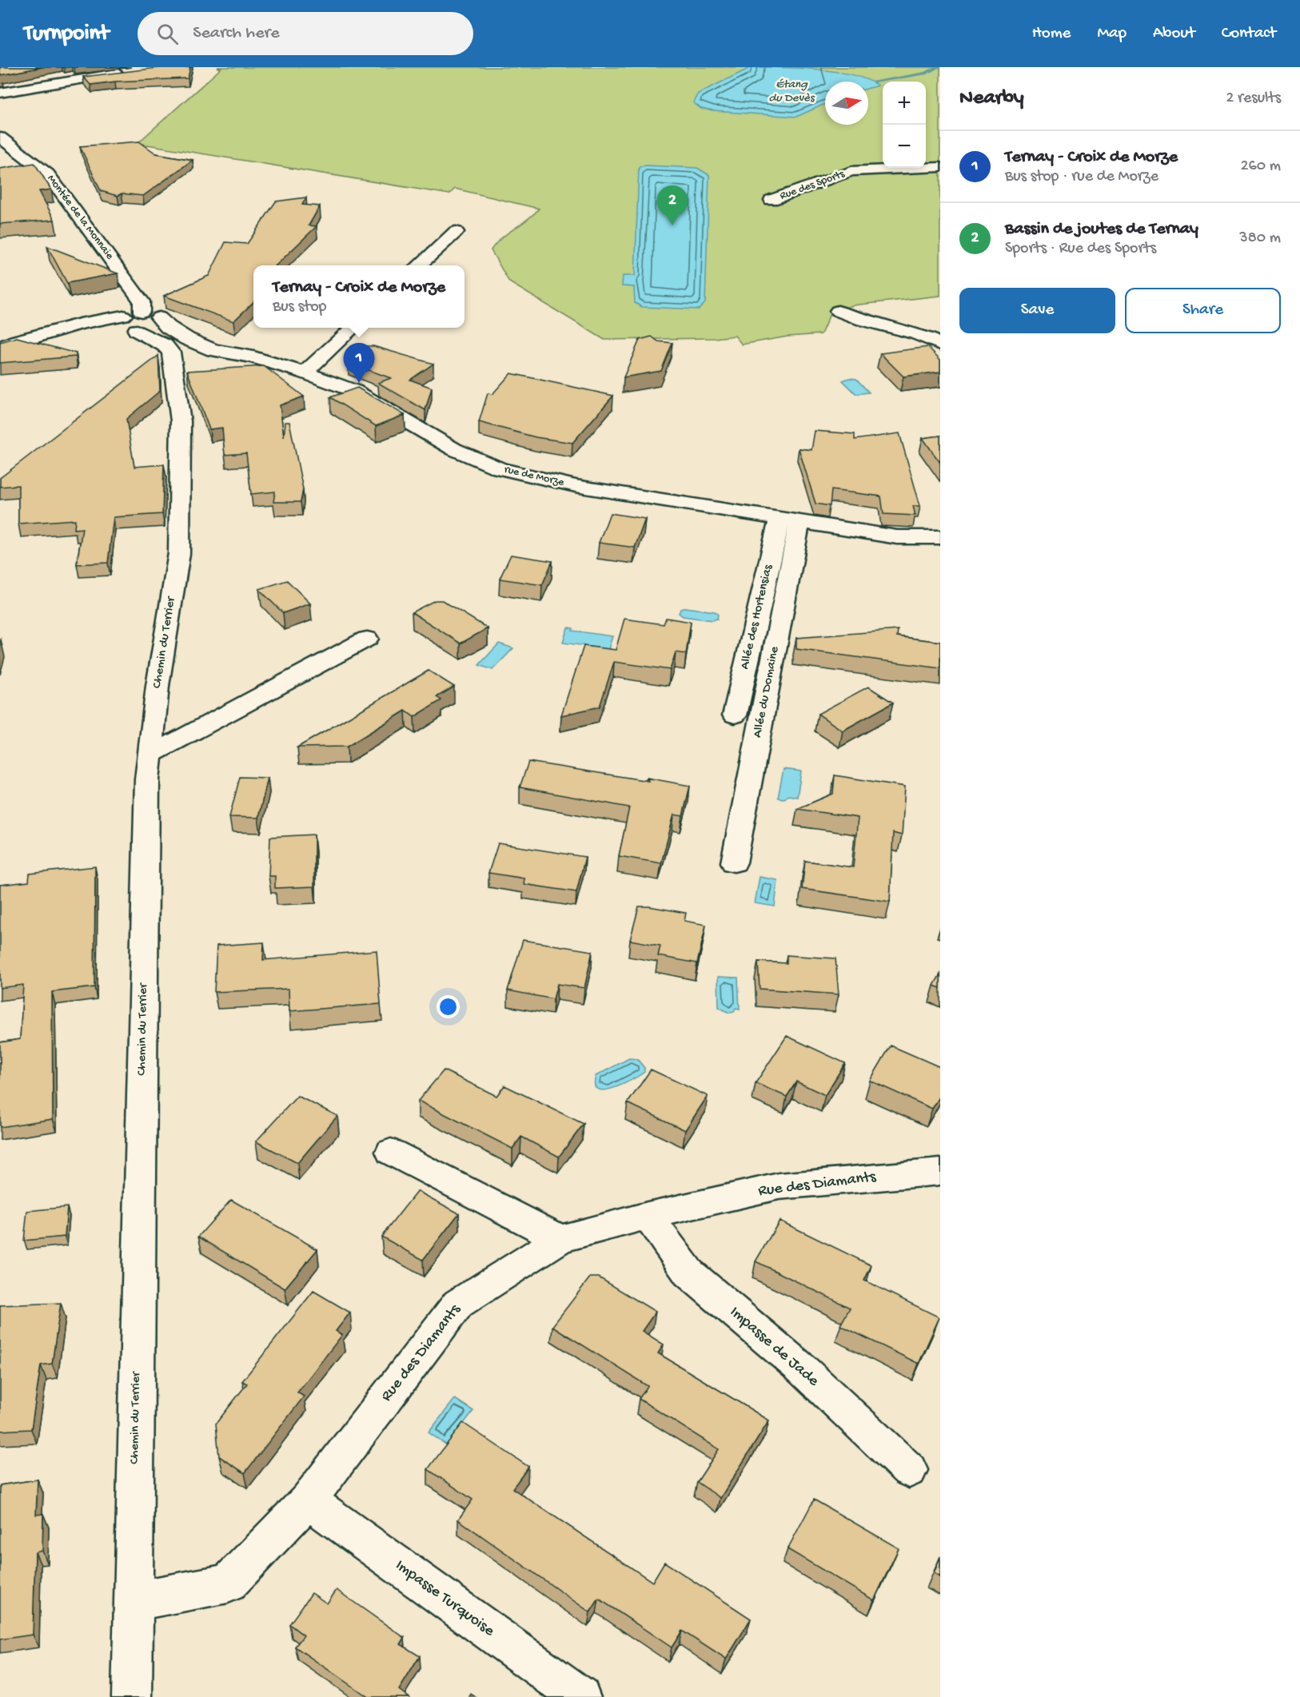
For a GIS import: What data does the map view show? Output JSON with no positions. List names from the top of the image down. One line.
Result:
{"streets":{"street":["Rue des Sports","Montée de la Monnaie","rue de Morze","Allée des Hortensias","Chemin du Terrier","Allée du Domaine","Rue des Diamants","Impasse de Jade","Impasse Turquoise"]},"crossings":[["rue de Morze","Allée des Hortensias"],["rue de Morze","Chemin du Terrier"],["rue de Morze","Allée du Domaine"],["Allée des Hortensias","Allée du Domaine"],["Chemin du Terrier","Rue des Diamants"],["Rue des Diamants","Impasse de Jade"],["Rue des Diamants","Impasse Turquoise"]],"water":["Étang du Devès"],"north":"right","page":{"header":"Turnpoint","search":"Search here","nav":["Home","Map","About","Contact"],"heading":["Nearby","2 results"],"map_buttons":["+","−"],"list":[{"mark":"1","name":"Ternay - Croix de Morze","note":"Bus stop · rue de Morze","value":"260 m"},{"mark":"2","name":"Bassin de joutes de Ternay","note":"Sports · Rue des Sports","value":"380 m"}],"pins":["2","1"],"popup":["Ternay - Croix de Morze","Bus stop"],"buttons":["Save","Share"]}}
